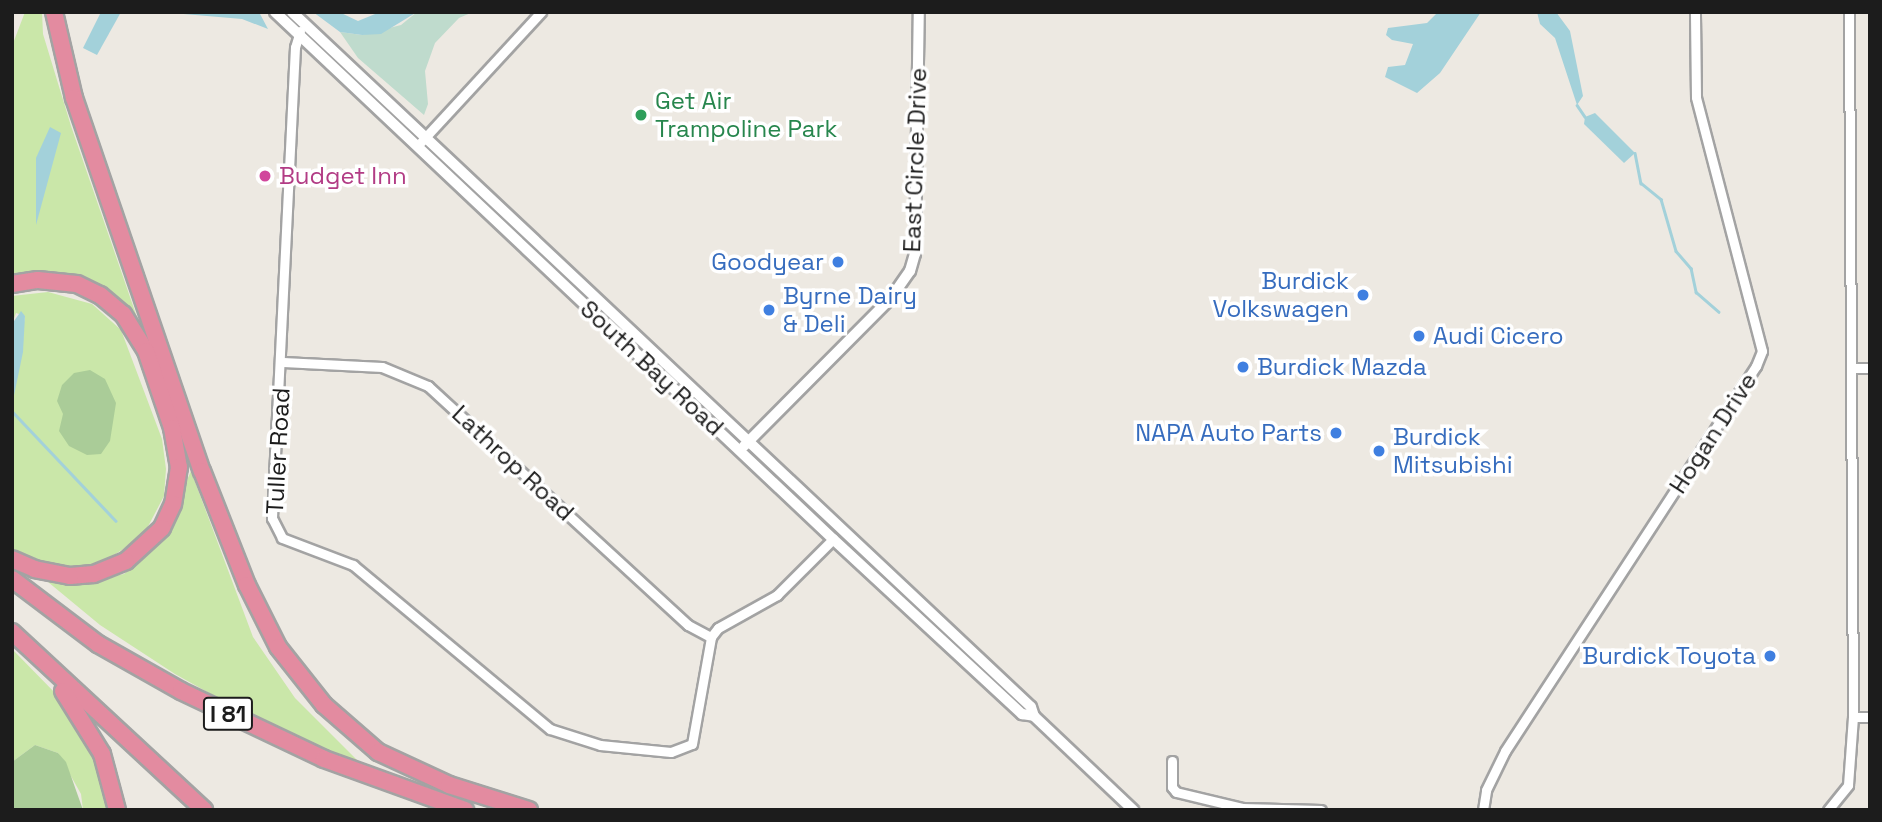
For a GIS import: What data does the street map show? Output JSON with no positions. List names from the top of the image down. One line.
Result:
{"streets":{"highway":["I 81"],"street":["East Circle Drive","South Bay Road","Hogan Drive","Tuller Road","Lathrop Road"]},"crossings":[["East Circle Drive","South Bay Road"],["South Bay Road","Tuller Road"],["Tuller Road","Lathrop Road"]],"places":["Get Air Trampoline Park","Budget Inn","Goodyear","Burdick Volkswagen","Byrne Dairy & Deli","Audi Cicero","Burdick Mazda","NAPA Auto Parts","Burdick Mitsubishi","Burdick Toyota"]}
